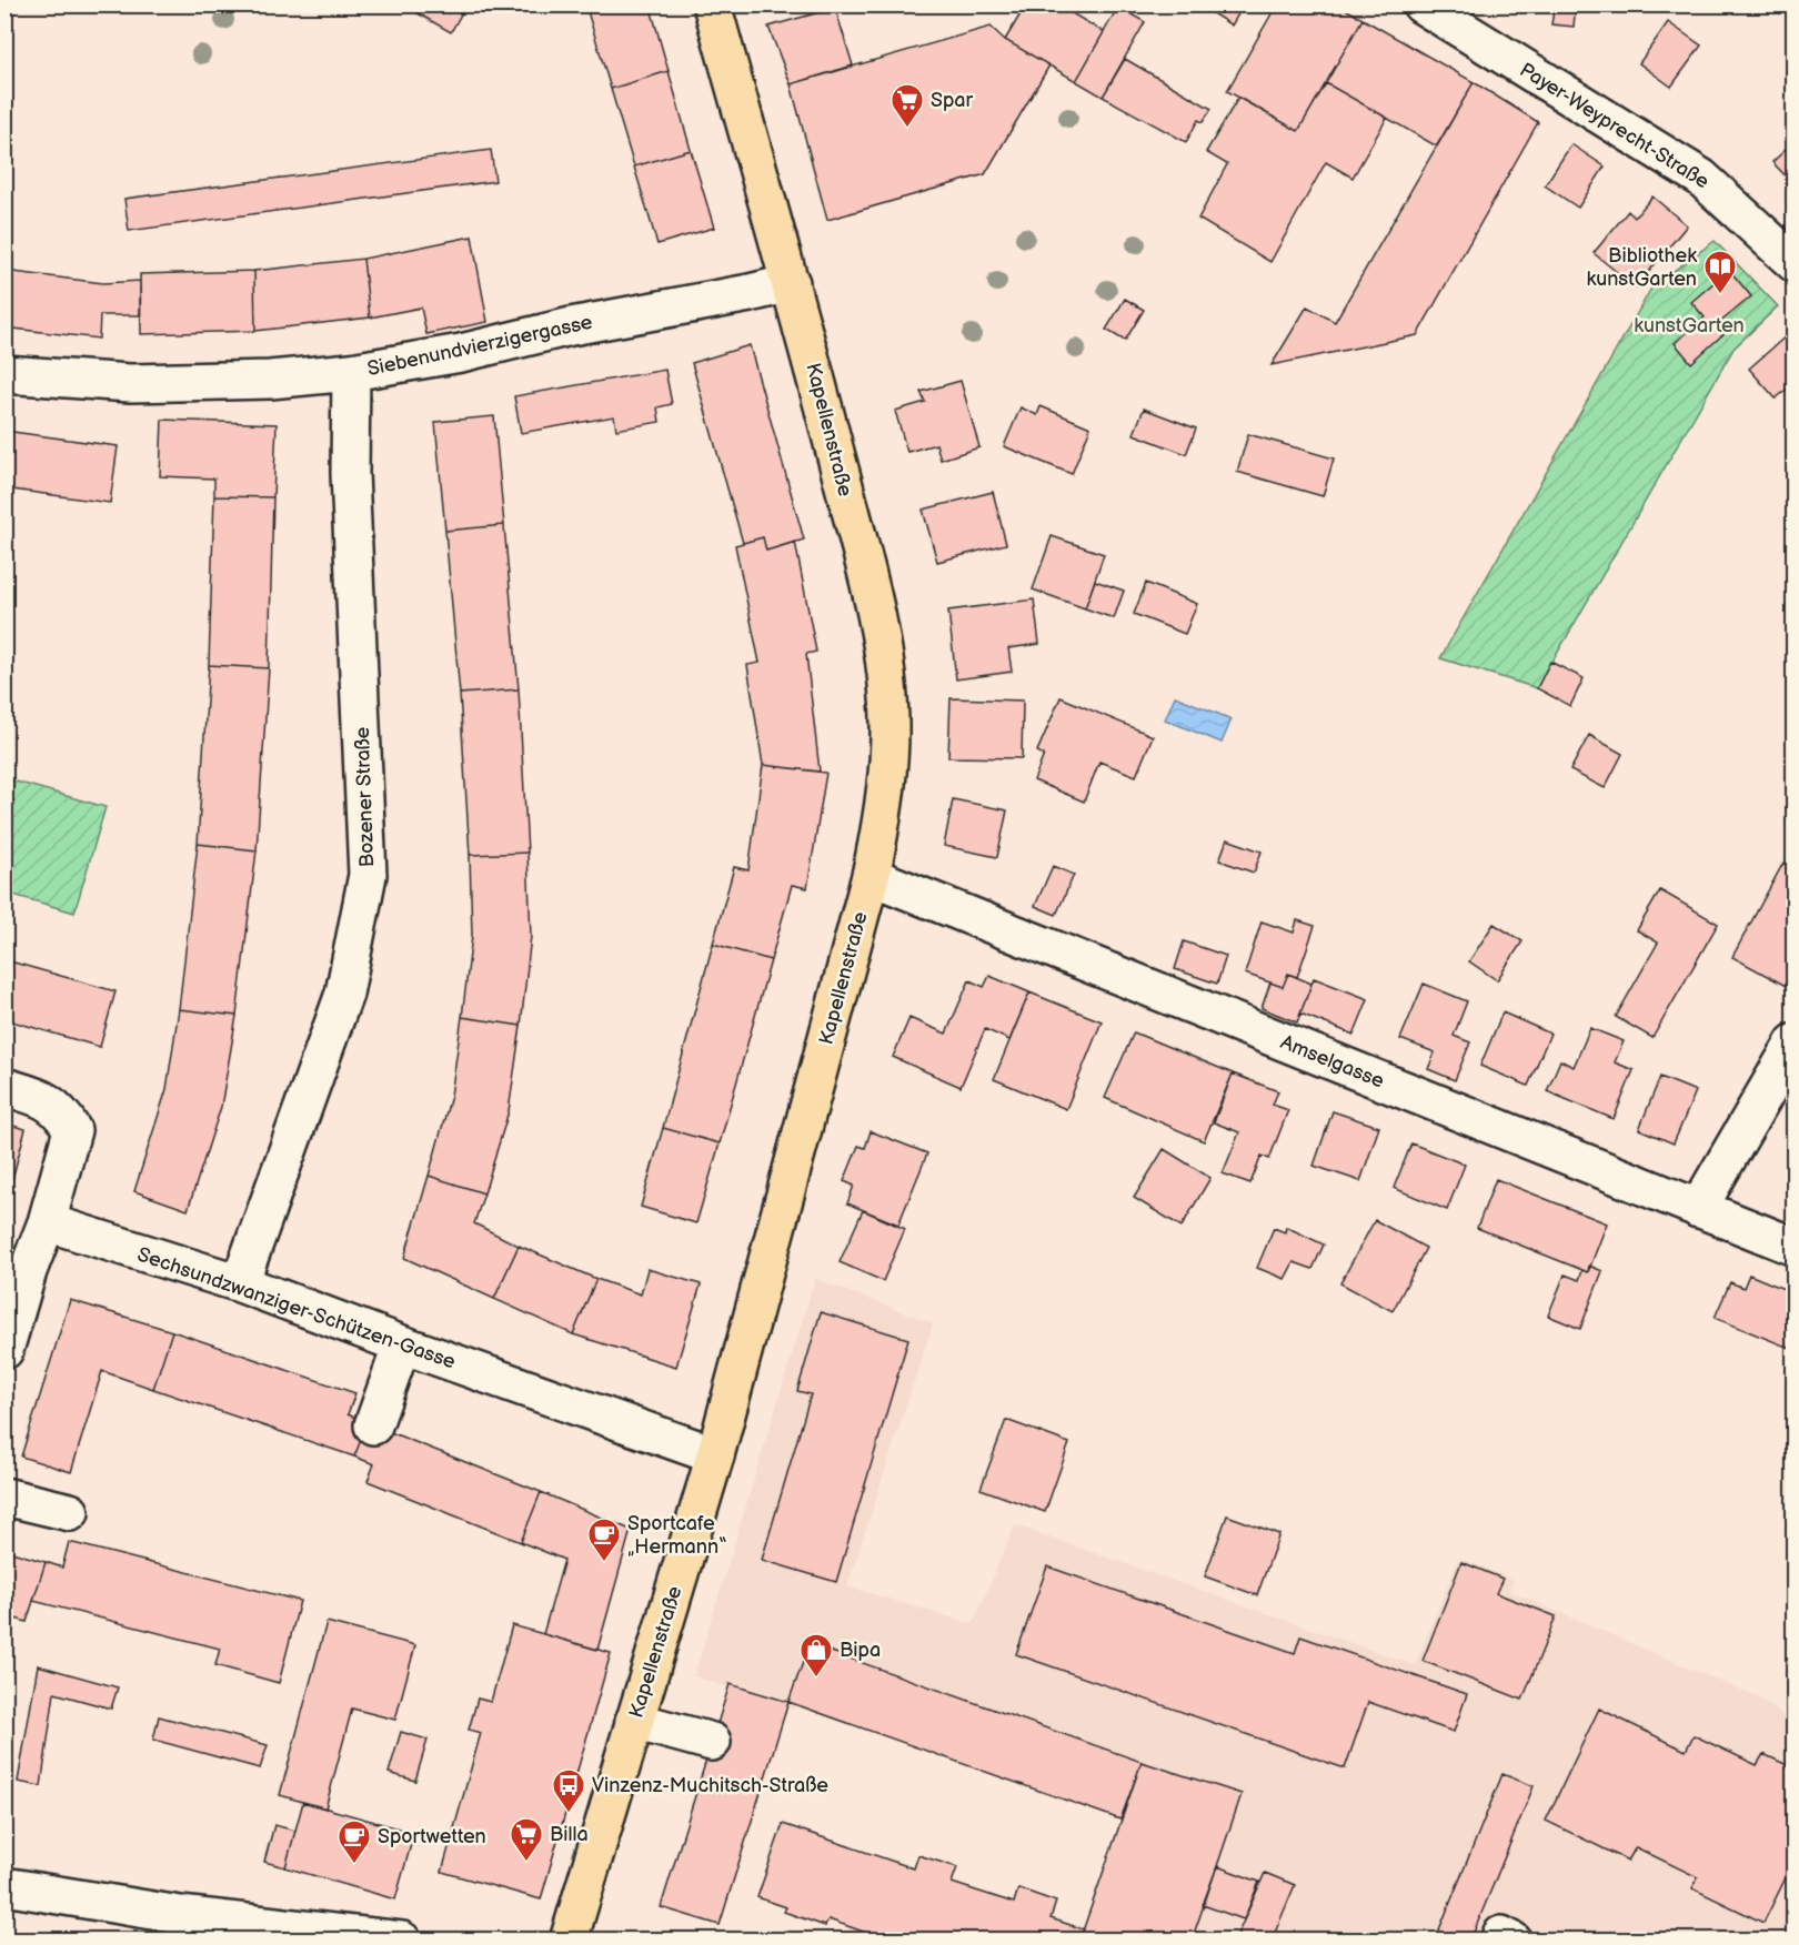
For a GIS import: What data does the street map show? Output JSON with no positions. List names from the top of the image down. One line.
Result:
{"streets":{"main road":["Kapellenstraße"],"street":["Payer-Weyprecht-Straße","Siebenundvierzigergasse","Bozener Straße","Amselgasse","Sechsundzwanziger-Schützen-Gasse"]},"crossings":[["Siebenundvierzigergasse","Kapellenstraße"],["Siebenundvierzigergasse","Bozener Straße"],["Kapellenstraße","Amselgasse"],["Kapellenstraße","Sechsundzwanziger-Schützen-Gasse"],["Bozener Straße","Sechsundzwanziger-Schützen-Gasse"]],"parks":["kunstGarten"],"places":{"supermarket":["Spar","Billa"],"library":["Bibliothek kunstGarten"],"cafe":["Sportcafe „Hermann“","Sportwetten"],"shop":["Bipa"],"bus stop":["Vinzenz-Muchitsch-Straße"]}}
